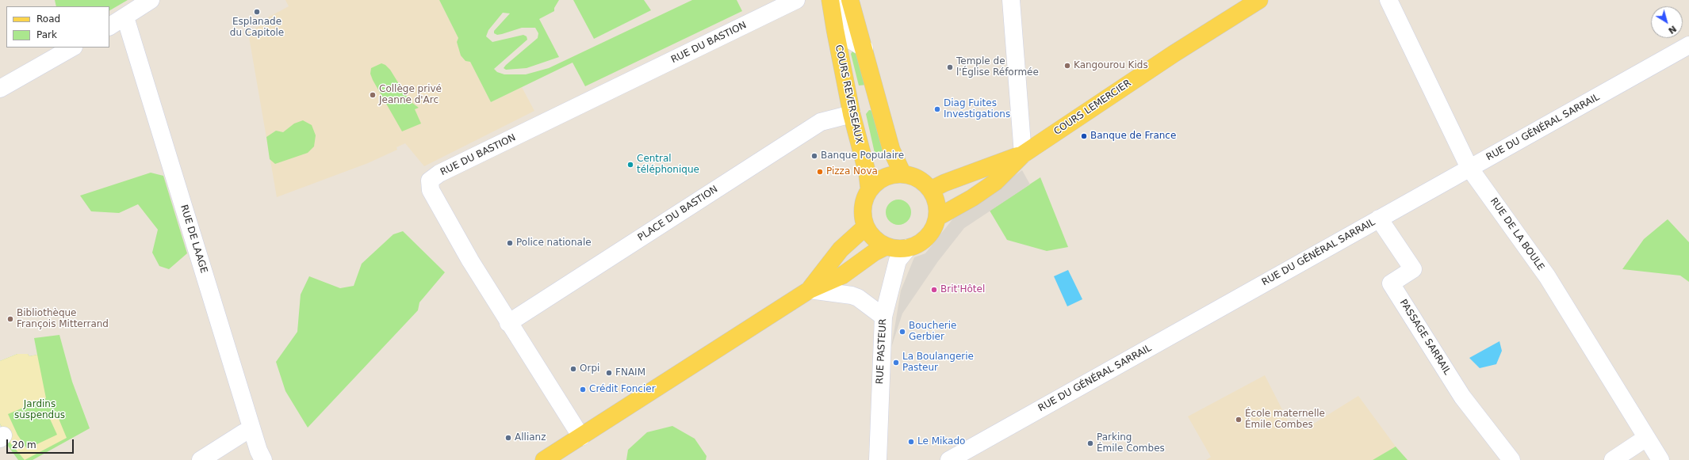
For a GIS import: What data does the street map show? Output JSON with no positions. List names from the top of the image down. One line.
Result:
{"streets":{"main road":["COURS REVERSEAUX","COURS LEMERCIER"],"street":["RUE DU BASTION","RUE DU GÉNÉRAL SARRAIL","PLACE DU BASTION","RUE DE LA BOULE","RUE DE LAAGE","PASSAGE SARRAIL","RUE PASTEUR"]},"crossings":[["RUE DU BASTION","PLACE DU BASTION"],["COURS REVERSEAUX","COURS LEMERCIER"],["COURS REVERSEAUX","PLACE DU BASTION"],["COURS REVERSEAUX","RUE PASTEUR"],["COURS LEMERCIER","RUE PASTEUR"],["RUE DU GÉNÉRAL SARRAIL","RUE DE LA BOULE"],["RUE DU GÉNÉRAL SARRAIL","PASSAGE SARRAIL"]],"parks":["Jardins suspendus"],"places":["Esplanade du Capitole","Kangourou Kids","Temple de l'Église Réformée","Collège privé Jeanne d'Arc","Diag Fuites Investigations","Banque de France","Banque Populaire","Central téléphonique","Pizza Nova","Police nationale","Brit'Hôtel","Bibliothèque François Mitterrand","Boucherie Gerbier","La Boulangerie Pasteur","Orpi","FNAIM","Crédit Foncier","École maternelle Émile Combes","Allianz","Le Mikado","Parking Émile Combes"],"legend":["Road","Park"],"scale_bar":"20 m","north":"bottom right"}
